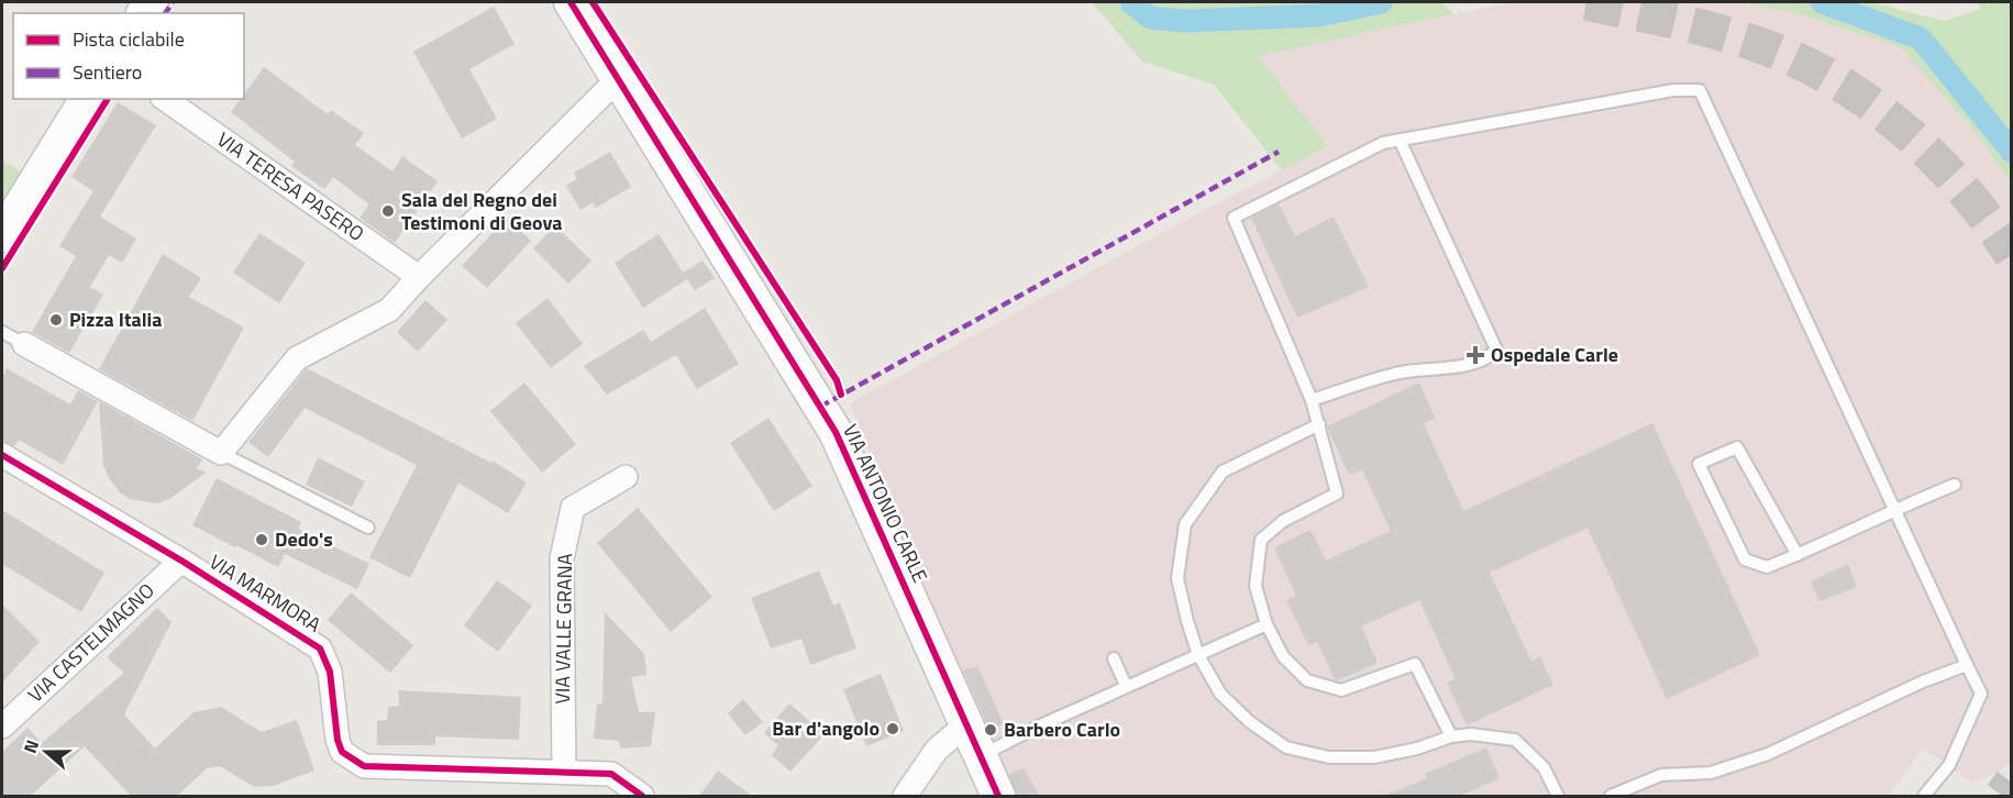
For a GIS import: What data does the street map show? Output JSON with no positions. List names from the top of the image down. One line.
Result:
{"streets":{"street":["VIA TERESA PASERO","VIA ANTONIO CARLE","VIA MARMORA","VIA VALLE GRANA","VIA CASTELMAGNO"]},"crossings":[["VIA MARMORA","VIA VALLE GRANA"],["VIA MARMORA","VIA CASTELMAGNO"]],"places":{"other":["Sala del Regno dei Testimoni di Geova","Pizza Italia","Dedo's","Bar d'angolo","Barbero Carlo"],"health":["Ospedale Carle"]},"legend":["Pista ciclabile","Sentiero"],"north":"left"}
